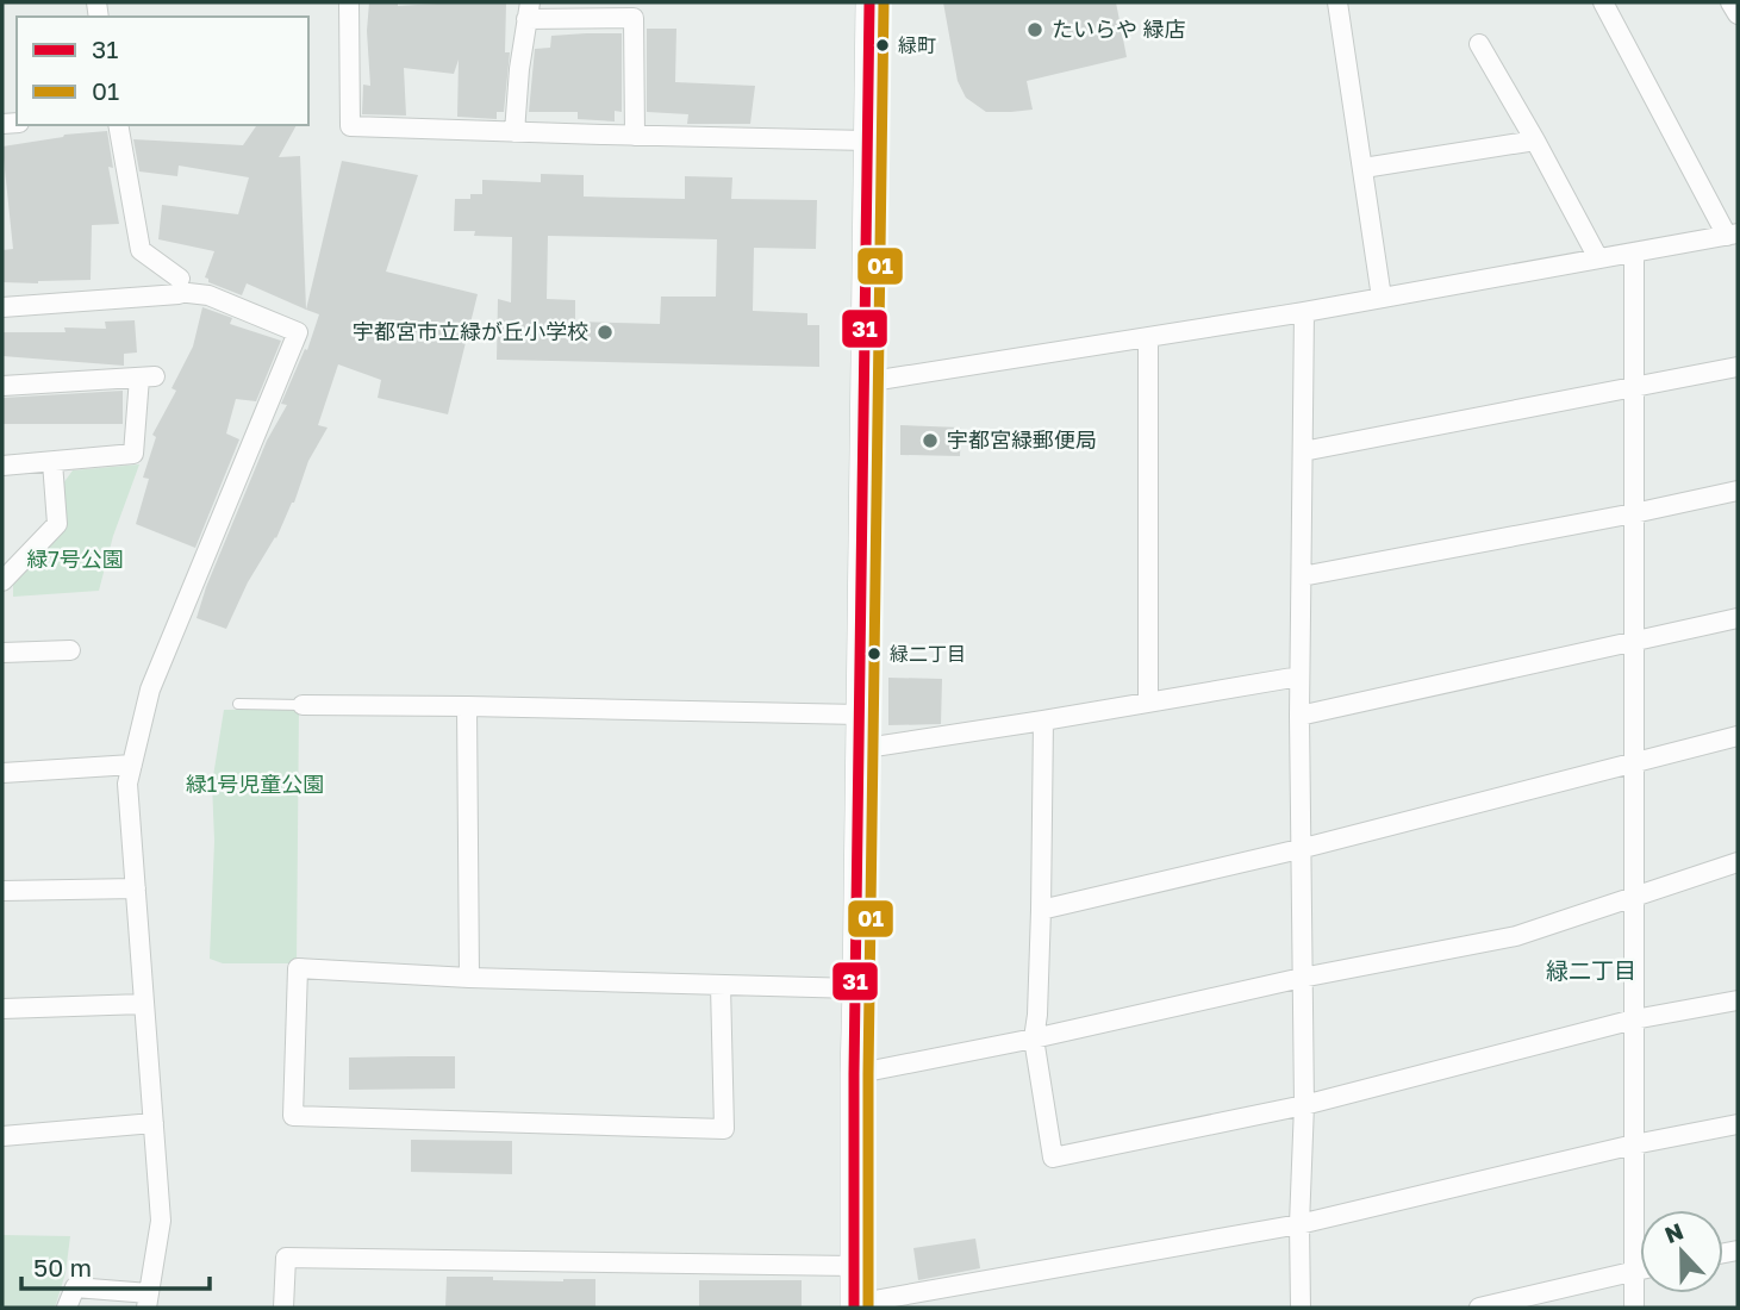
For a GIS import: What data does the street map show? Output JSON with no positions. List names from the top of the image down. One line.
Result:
{"districts":["緑二丁目"],"parks":["緑7号公園","緑1号児童公園"],"places":["たいらや 緑店","緑町","宇都宮市立緑が丘小学校","宇都宮緑郵便局","緑二丁目"],"lines":["transit line 31","transit line 01"],"legend":["31","01"],"scale_bar":"50 m","north":"top"}
